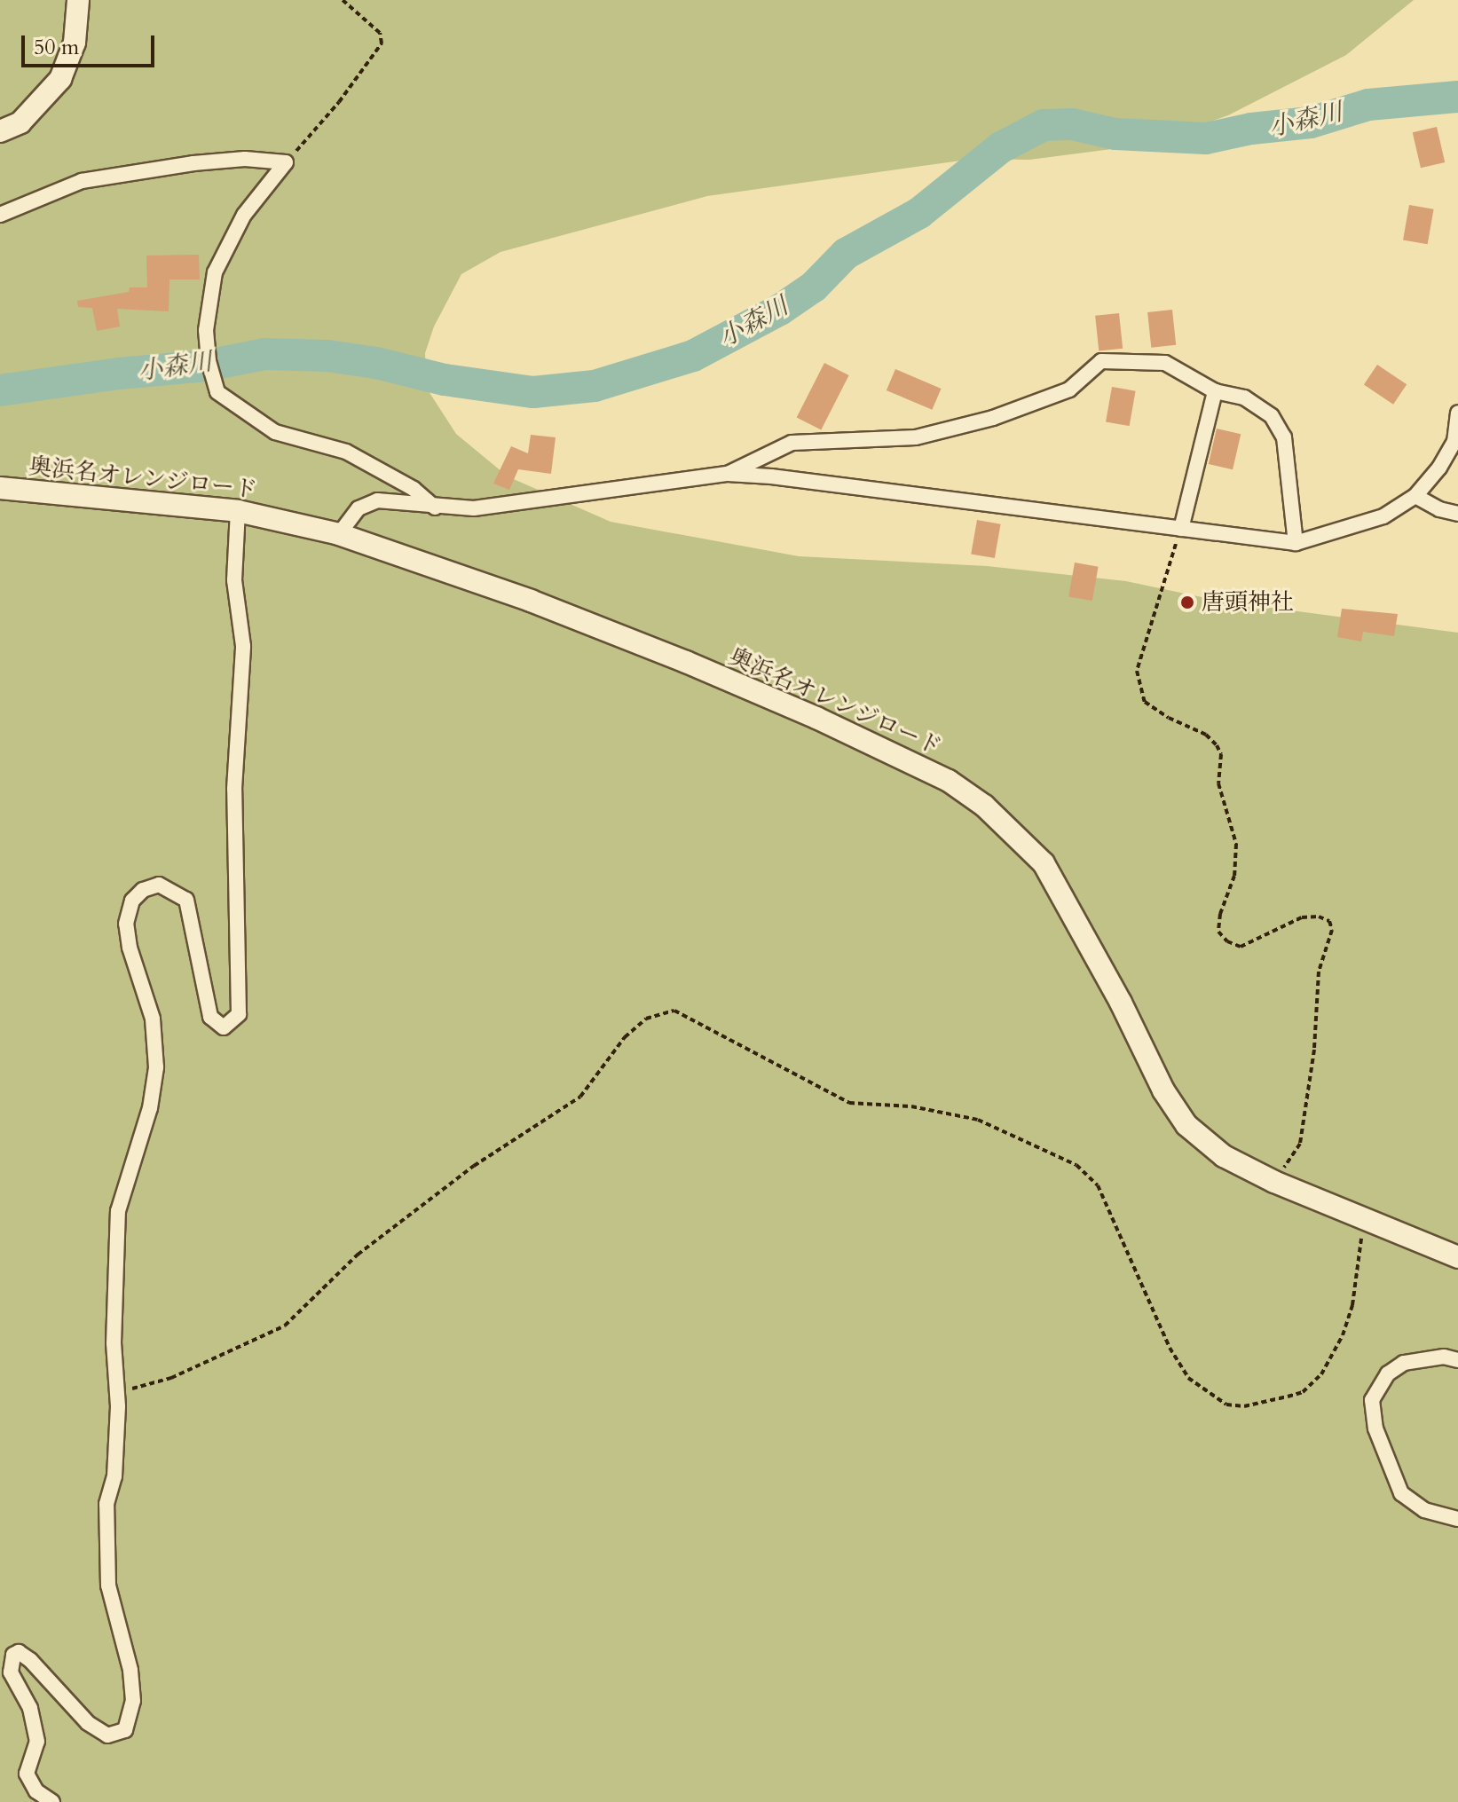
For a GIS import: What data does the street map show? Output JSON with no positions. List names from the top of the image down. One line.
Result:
{"streets":{"street":["奥浜名オレンジロード"]},"water":["小森川"],"places":["唐頭神社"],"scale_bar":"50 m"}
